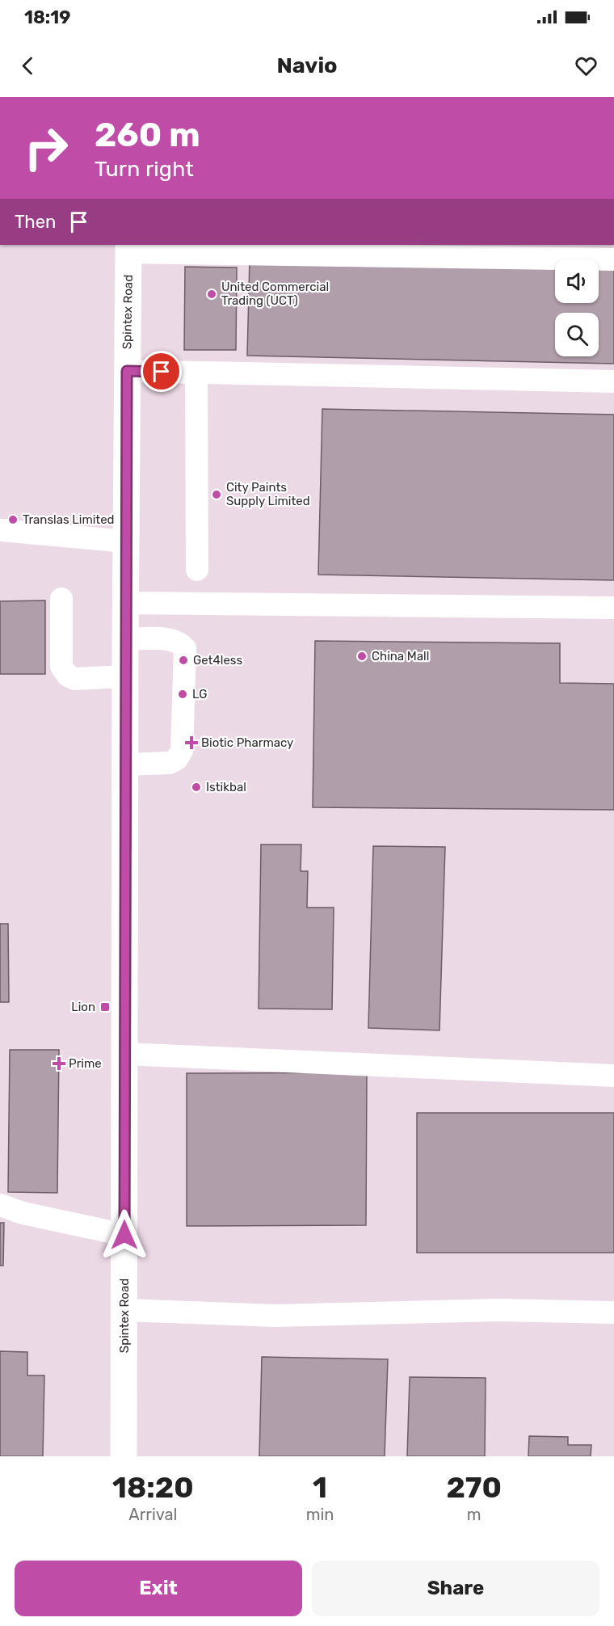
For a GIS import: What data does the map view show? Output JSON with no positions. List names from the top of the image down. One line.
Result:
{"streets":{"main road":["Spintex Road"]},"places":{"other":["United Commercial Trading (UCT)","City Paints Supply Limited","Translas Limited","China Mall","Get4less","LG","Istikbal"],"health":["Biotic Pharmacy","Prime"],"transit":["Lion"]},"page":{"status":"18:19","header":"Navio","turn":["260 m","Turn right"],"then":"Then","eta":["18:20","Arrival","1","min","270","m"],"buttons":["Exit","Share"]}}
